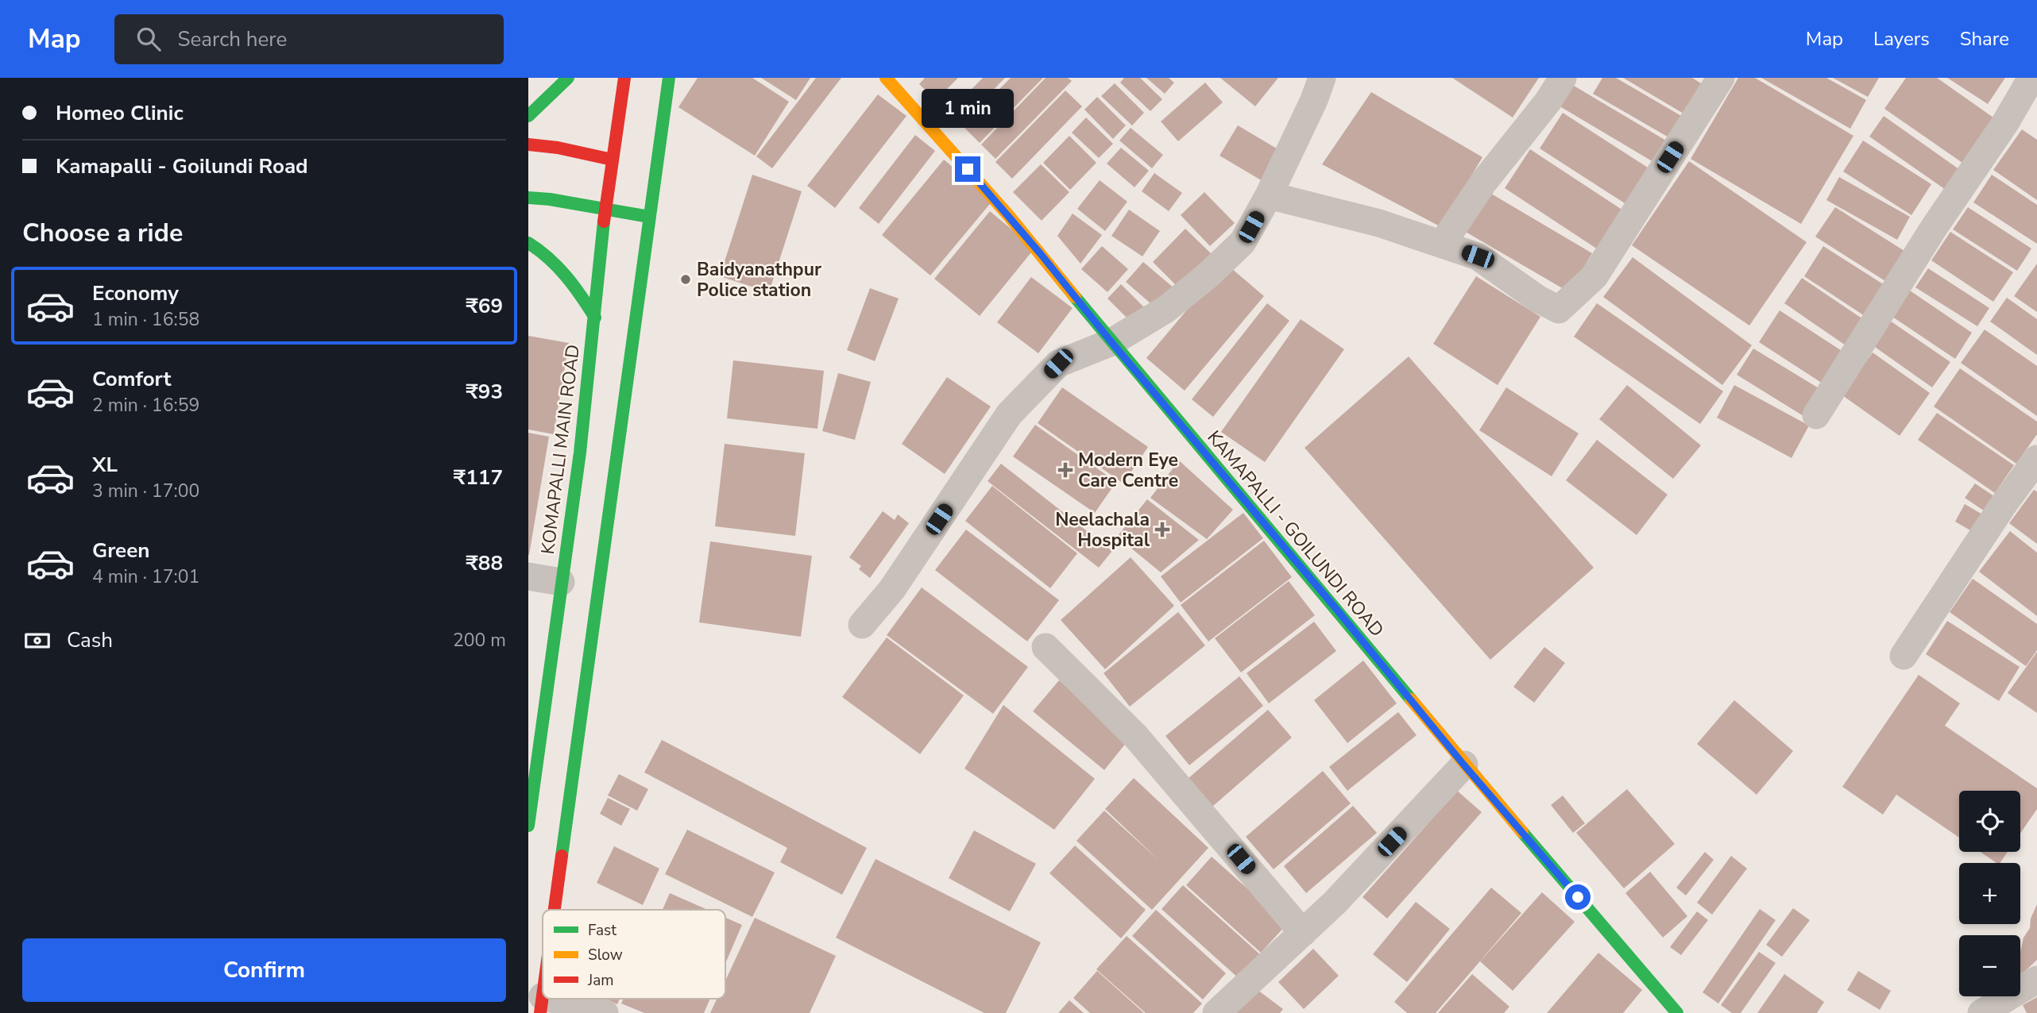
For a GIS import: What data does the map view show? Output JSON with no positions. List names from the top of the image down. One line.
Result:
{"streets":{"main road":["KOMAPALLI MAIN ROAD","KAMAPALLI - GOILUNDI ROAD"]},"places":{"other":["Baidyanathpur Police station"],"health":["Modern Eye Care Centre","Neelachala Hospital"]},"legend":["Fast","Slow","Jam"],"page":{"header":"Map","search":"Search here","nav":["Map","Layers","Share"],"banner":["Homeo Clinic","Kamapalli - Goilundi Road"],"bubble":"1 min","heading":"Choose a ride","list":[{"name":"Economy","note":"1 min · 16:58","value":"₹69"},{"name":"Comfort","note":"2 min · 16:59","value":"₹93"},{"name":"XL","note":"3 min · 17:00","value":"₹117"},{"name":"Green","note":"4 min · 17:01","value":"₹88"}],"pay":["Cash","200 m"],"map_buttons":["+","−"],"buttons":"Confirm"}}
